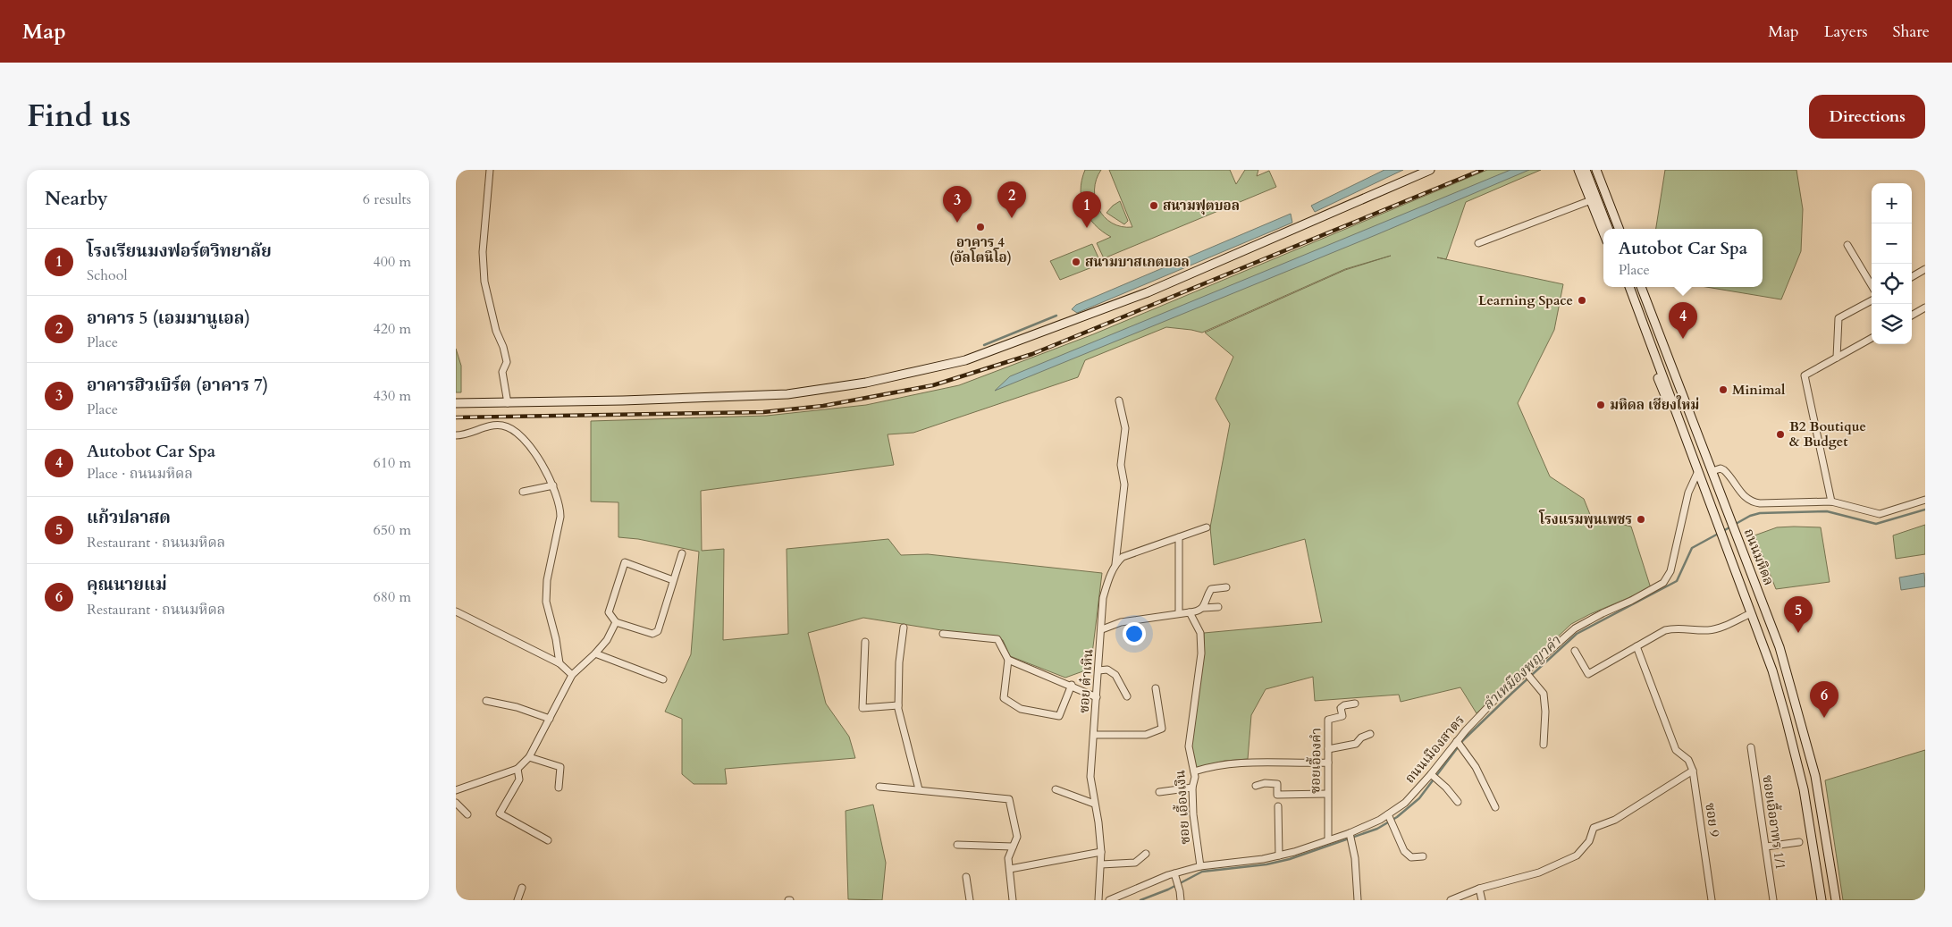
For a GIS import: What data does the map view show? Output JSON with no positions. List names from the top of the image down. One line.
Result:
{"streets":{"main road":["ถนนมหิดล"],"street":["ซอย ต๋าเหิน","ถนนเมืองสาตร","ซอยเอื้องคำ","ซอย เอื้องเงิน","ซอย 9","ซอยเอื้ออาทร 1/1"]},"crossings":[["ถนนมหิดล","ถนนเมืองสาตร"],["ถนนเมืองสาตร","ซอยเอื้องคำ"],["ถนนเมืองสาตร","ซอย เอื้องเงิน"]],"water":["ลำเหมืองพญาคำ"],"places":["สนามฟุตบอล","อาคาร 4 (อัลโตนิโอ)","สนามบาสเกตบอล","Learning Space","Minimal","มหิดล เชียงใหม่","B2 Boutique & Budget","โรงแรมพูนเพชร"],"page":{"header":"Map","nav":["Map","Layers","Share"],"title":"Find us","buttons":"Directions","heading":["Nearby","6 results"],"pins":["2","3","1","4","5","6"],"map_buttons":["+","−"],"list":[{"mark":"1","name":"โรงเรียนมงฟอร์ตวิทยาลัย","note":"School","value":"400 m"},{"mark":"2","name":"อาคาร 5 (เอมมานูเอล)","note":"Place","value":"420 m"},{"mark":"3","name":"อาคารฮิวเบิร์ต (อาคาร 7)","note":"Place","value":"430 m"},{"mark":"4","name":"Autobot Car Spa","note":"Place · ถนนมหิดล","value":"610 m"},{"mark":"5","name":"แก้วปลาสด","note":"Restaurant · ถนนมหิดล","value":"650 m"},{"mark":"6","name":"คุณนายแม่","note":"Restaurant · ถนนมหิดล","value":"680 m"}],"popup":["Autobot Car Spa","Place"]}}
